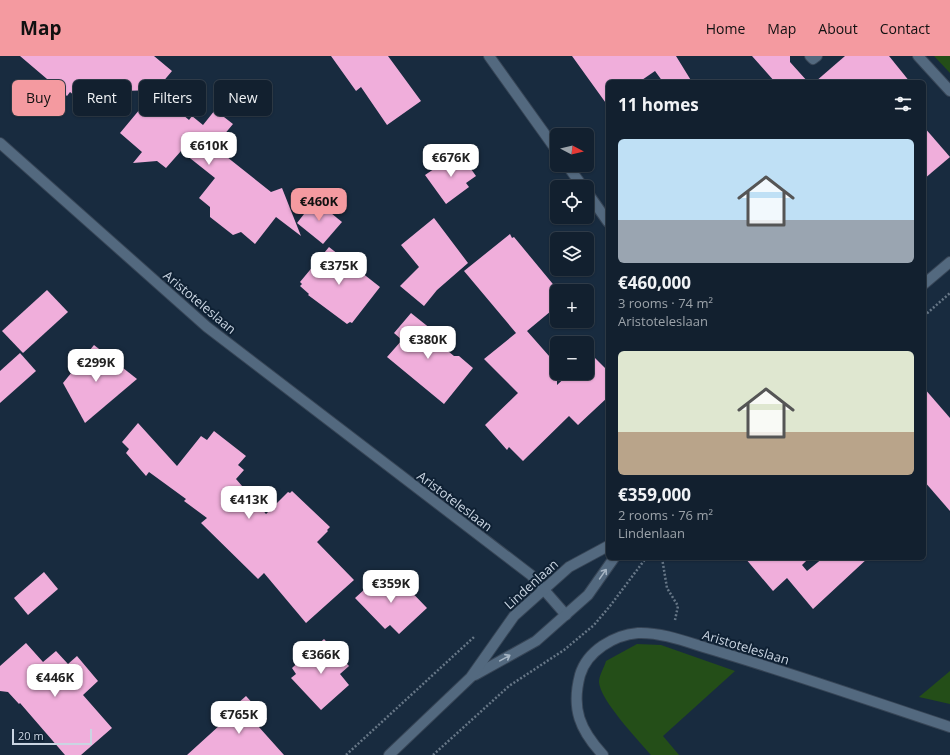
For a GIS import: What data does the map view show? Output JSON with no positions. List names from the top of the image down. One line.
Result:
{"streets":{"street":["Aristoteleslaan","Lindenlaan"]},"crossings":[["Aristoteleslaan","Lindenlaan"]],"scale_bar":"20 m","north":"right","page":{"header":"Map","nav":["Home","Map","About","Contact"],"chip":["Buy","Rent","Filters","New"],"heading":"11 homes","map_buttons":["+","−"],"list":[{"name":"€460,000","note":"3 rooms · 74 m² · Aristoteleslaan"},{"name":"€359,000","note":"2 rooms · 76 m² · Lindenlaan"}],"price":["€610K","€676K","€460K","€375K","€380K","€299K","€413K","€359K","€366K","€446K","€765K"],"scale":"20 m"}}
